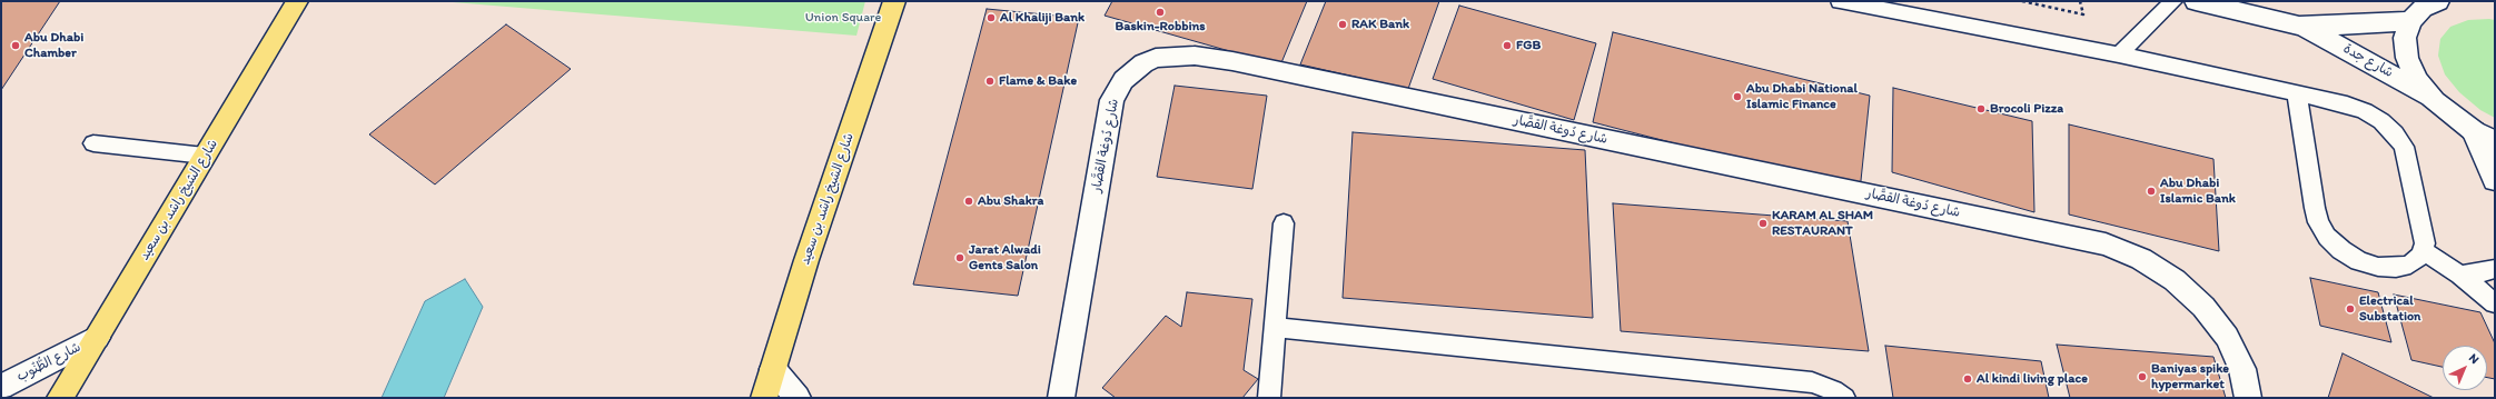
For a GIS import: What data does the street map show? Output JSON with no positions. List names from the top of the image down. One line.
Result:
{"streets":{"main road":["شارع الشيخ راشد بن سعيد"],"street":["شارع جدة","شارع دُوغة القصَّار","شارع الطُّنُوب"]},"crossings":[["شارع الشيخ راشد بن سعيد","شارع الطُّنُوب"]],"parks":["Union Square"],"places":["Baskin-Robbins","Al Khaliji Bank","RAK Bank","Abu Dhabi Chamber","FGB","Flame & Bake","Abu Dhabi National Islamic Finance","Brocoli Pizza","Abu Dhabi Islamic Bank","Abu Shakra","KARAM AL SHAM RESTAURANT","Jarat Alwadi Gents Salon","Electrical Substation","Baniyas spike hypermarket","Al kindi living place"],"north":"top right"}
